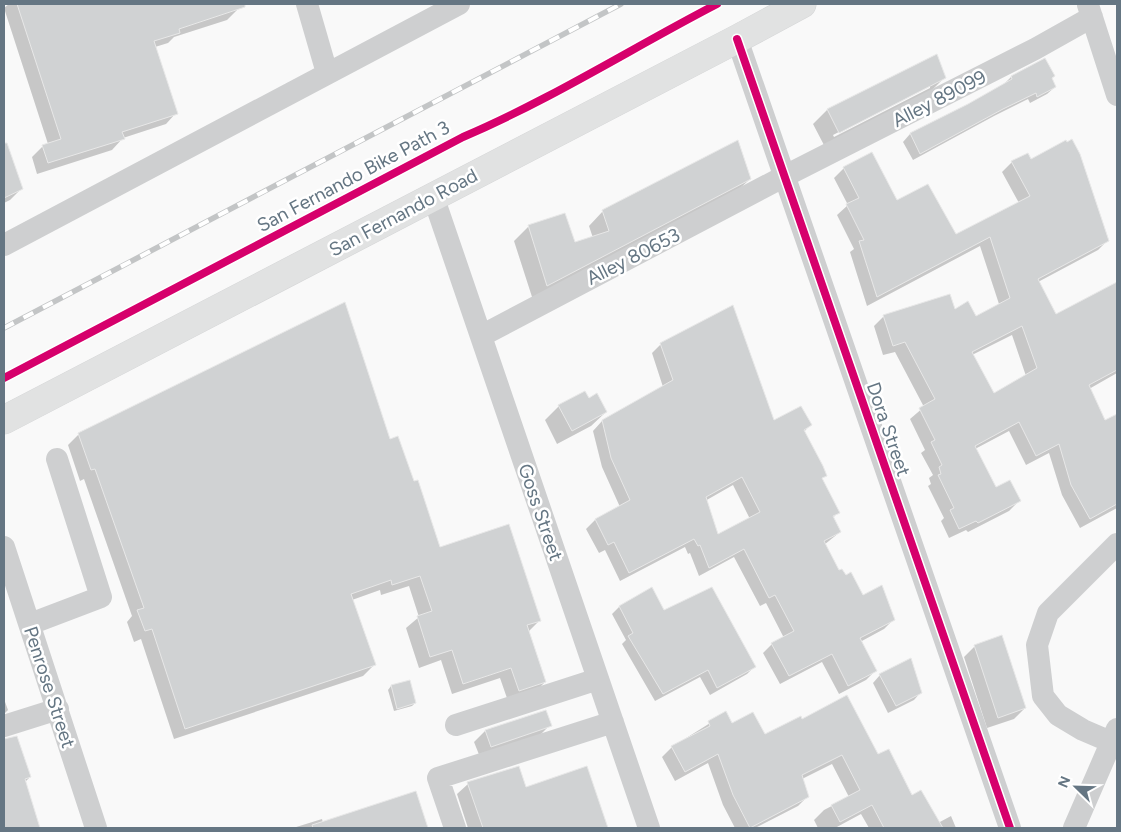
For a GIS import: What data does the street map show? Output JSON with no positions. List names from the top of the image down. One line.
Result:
{"streets":{"main road":["San Fernando Road"],"street":["Alley 89099","Alley 80653","Dora Street","Goss Street","Penrose Street"],"cycle path":["San Fernando Bike Path 3"]},"crossings":[["Alley 89099","Alley 80653"],["Alley 89099","Dora Street"],["San Fernando Road","Dora Street"],["San Fernando Road","Goss Street"],["Alley 80653","Dora Street"],["Alley 80653","Goss Street"]],"north":"top left"}
